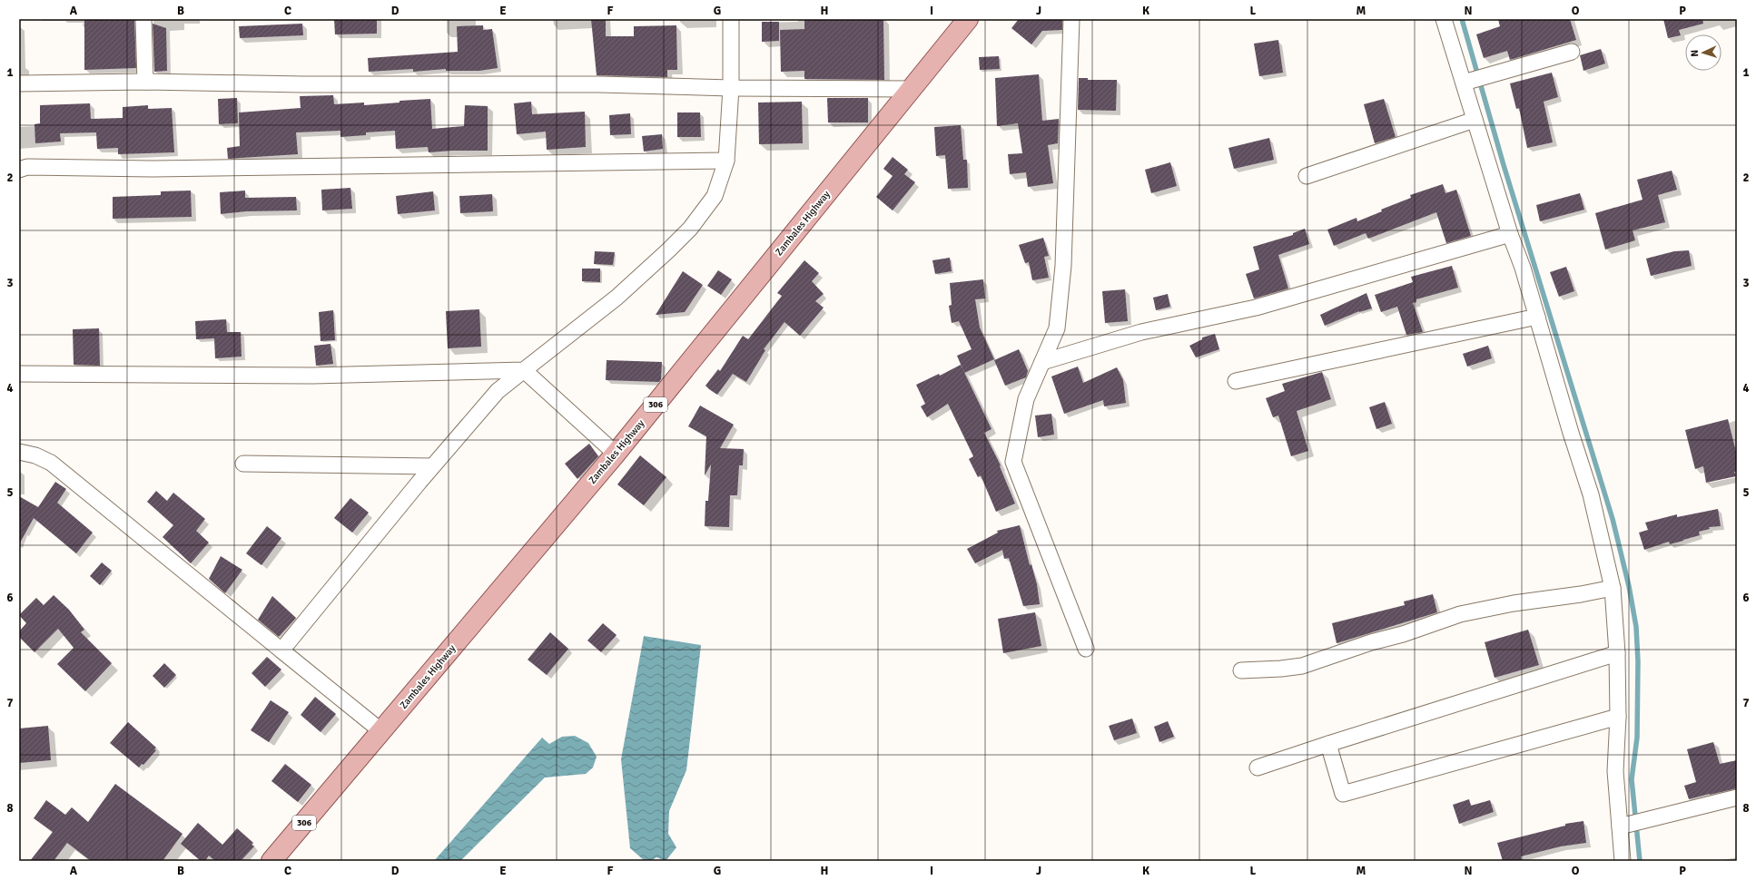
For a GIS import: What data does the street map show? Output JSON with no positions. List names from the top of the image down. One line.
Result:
{"streets":{"main road":["Zambales Highway","306"]},"north":"left","grid":{"columns":["A","B","C","D","E","F","G","H","I","J","K","L","M","N","O","P"],"rows":["1","2","3","4","5","6","7","8"]}}
